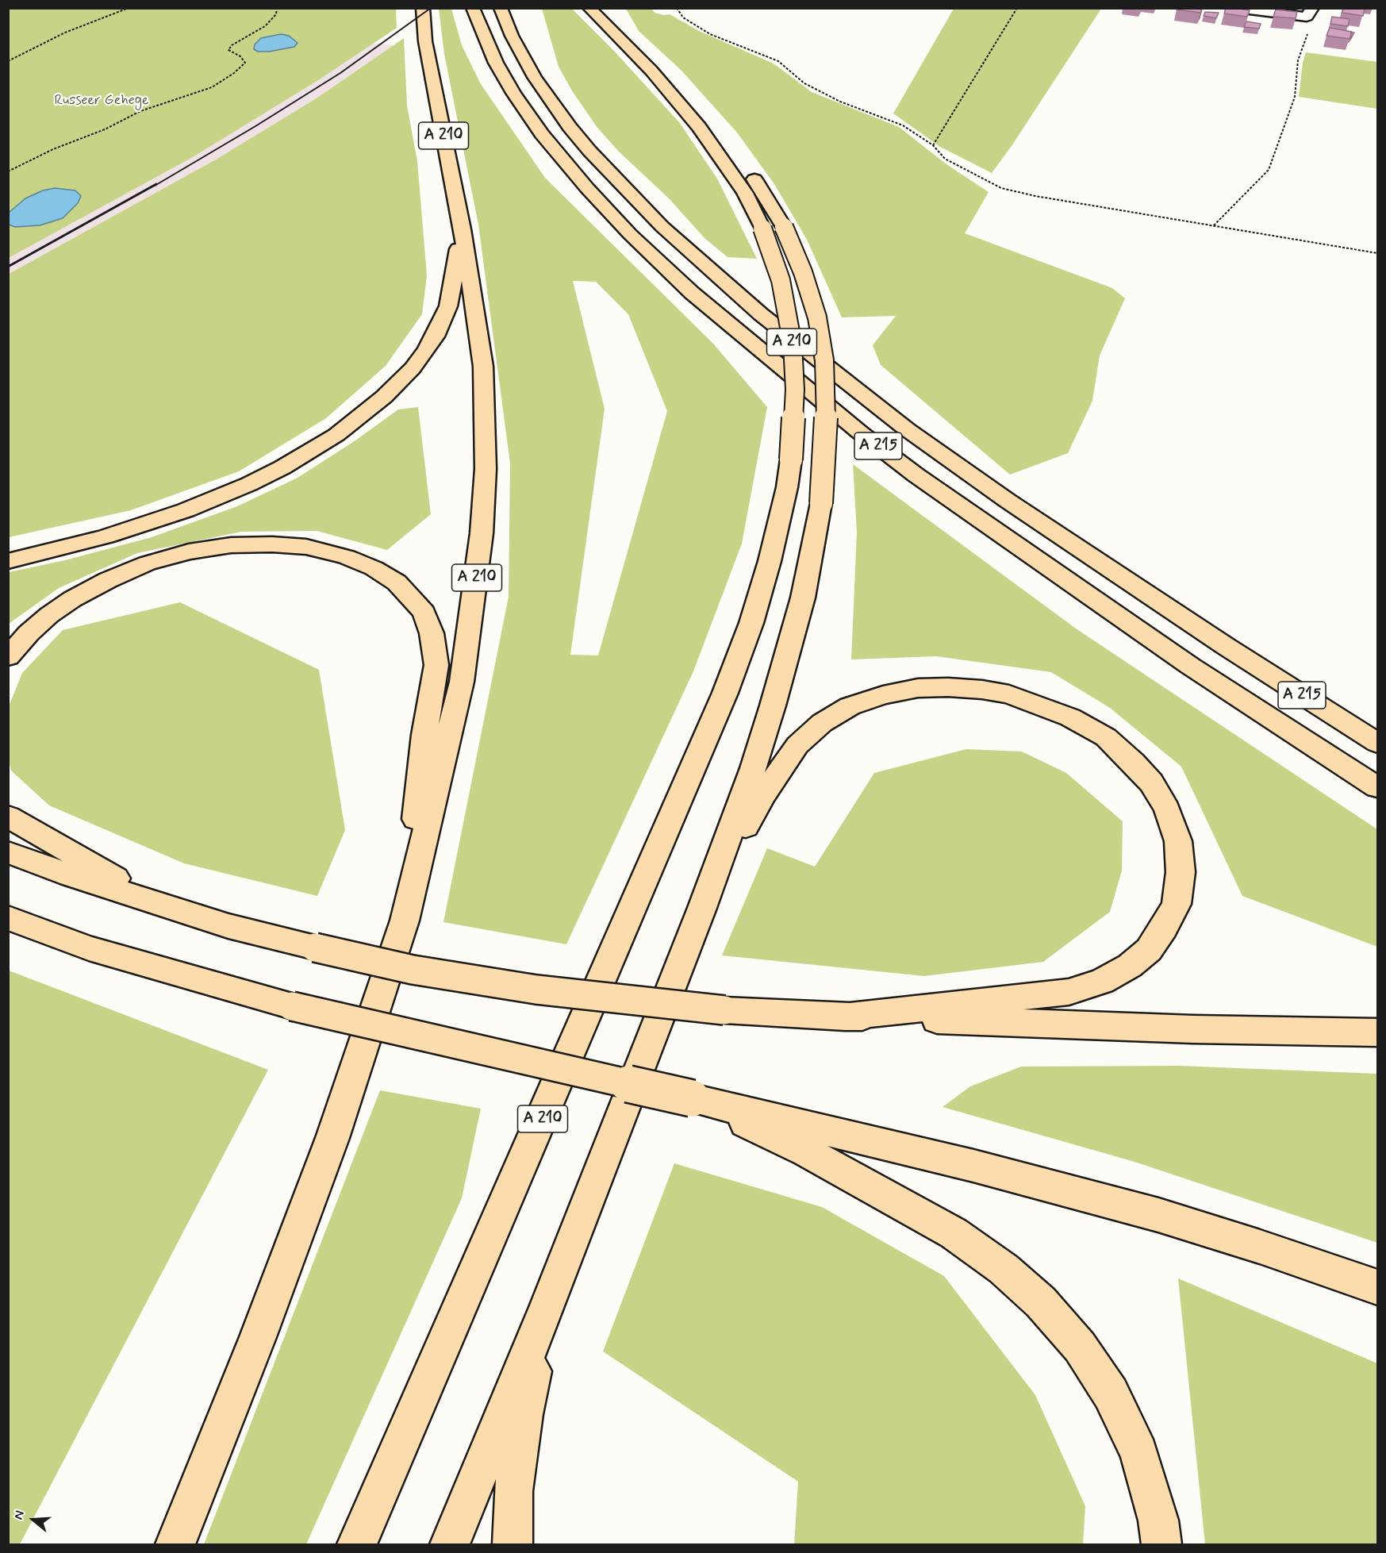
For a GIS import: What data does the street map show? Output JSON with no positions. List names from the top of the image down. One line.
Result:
{"streets":{"highway":["A 210","A 215"]},"parks":["Russeer Gehege"],"north":"left"}
